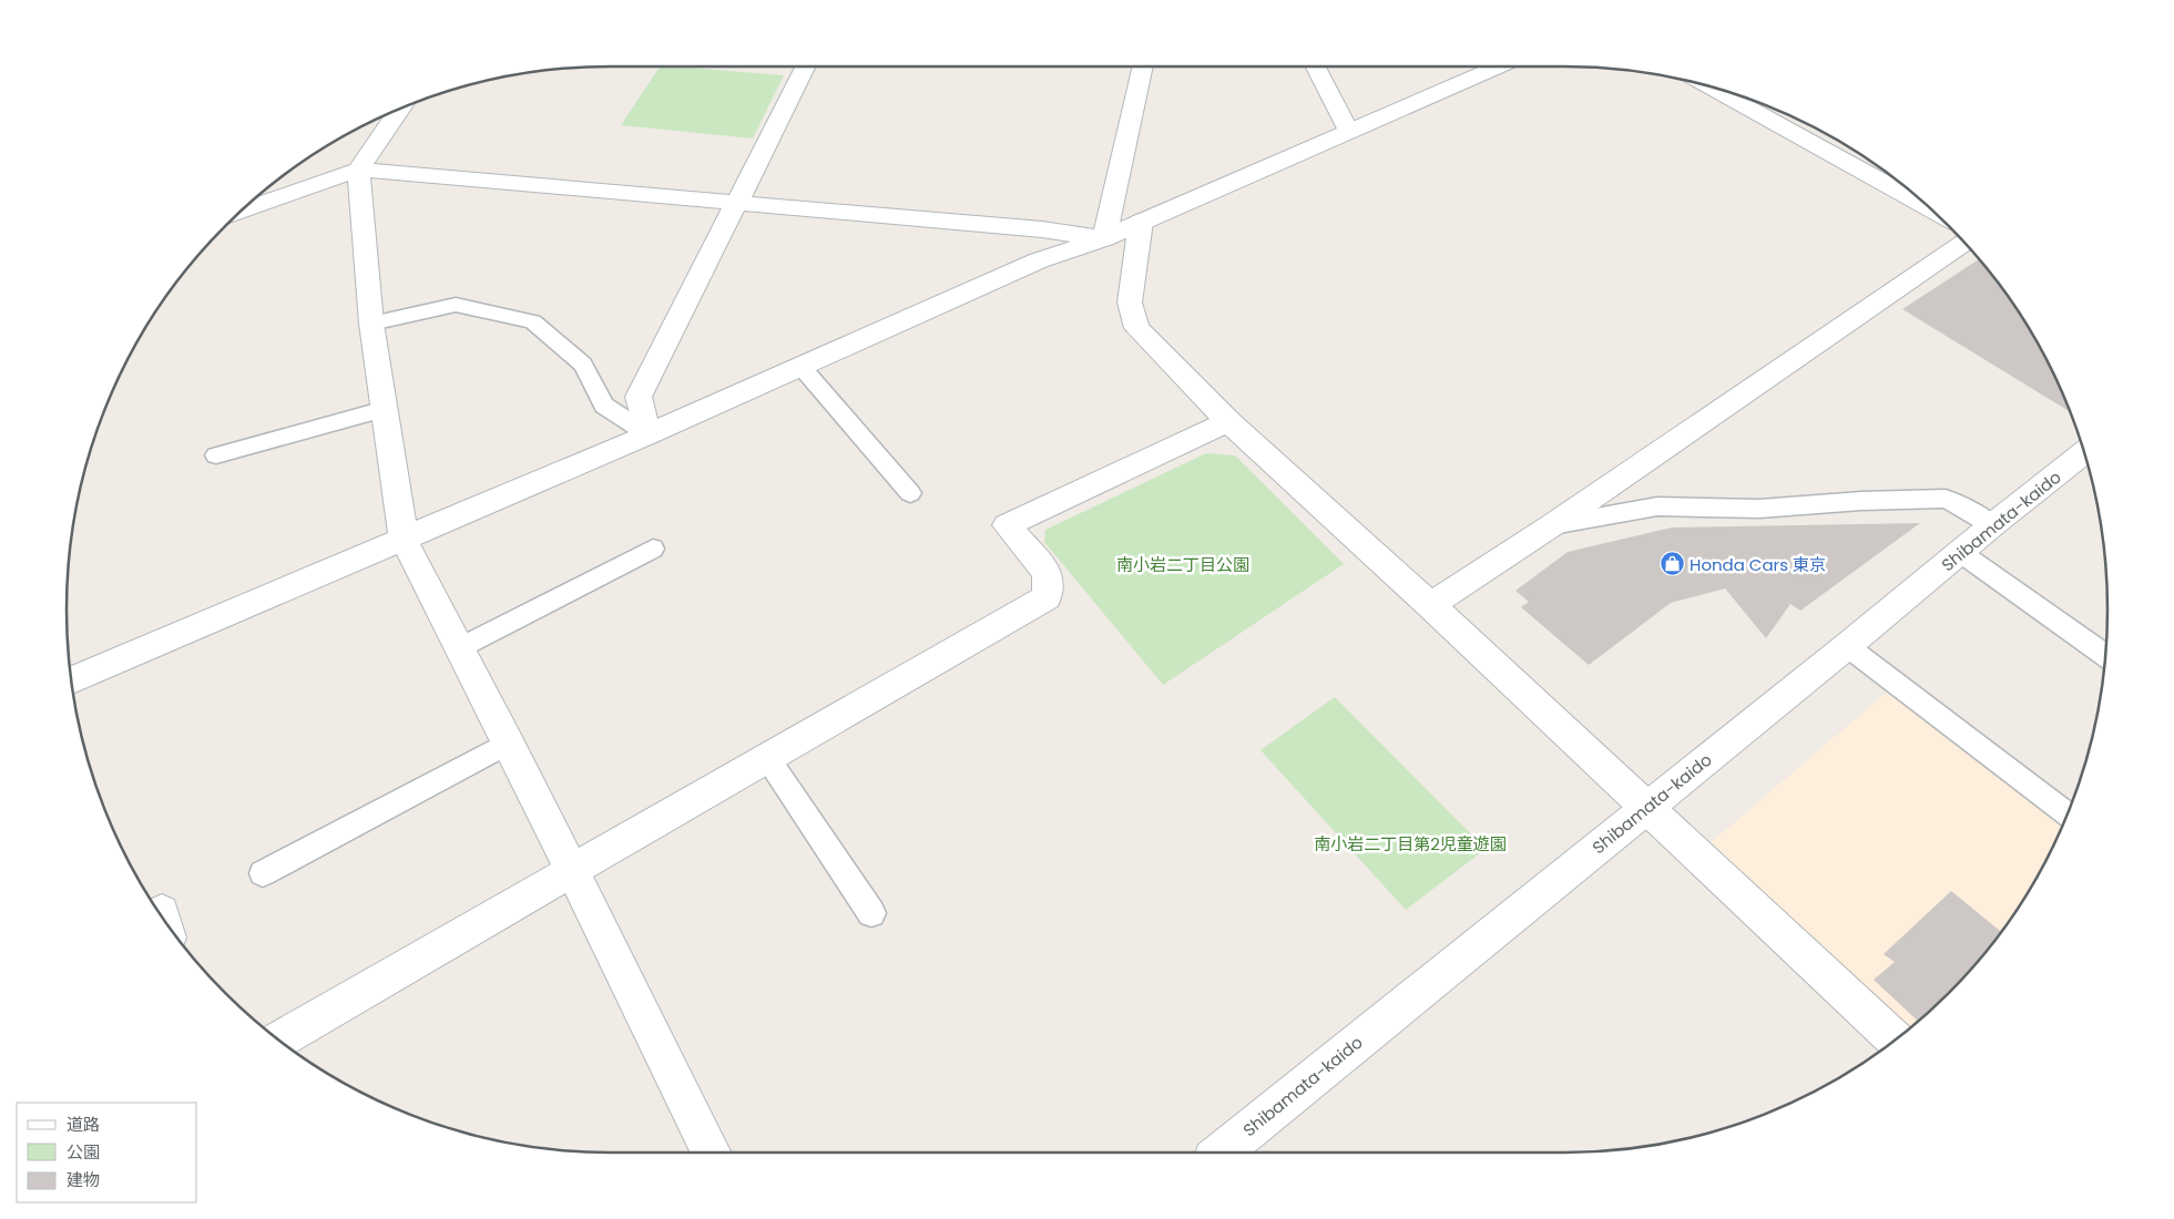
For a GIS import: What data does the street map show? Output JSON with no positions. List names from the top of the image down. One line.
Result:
{"streets":{"street":["Shibamata-kaido"]},"parks":["南小岩二丁目公園","南小岩二丁目第2児童遊園"],"places":{"shop":["Honda Cars 東京"]},"legend":["道路","公園","建物"]}
